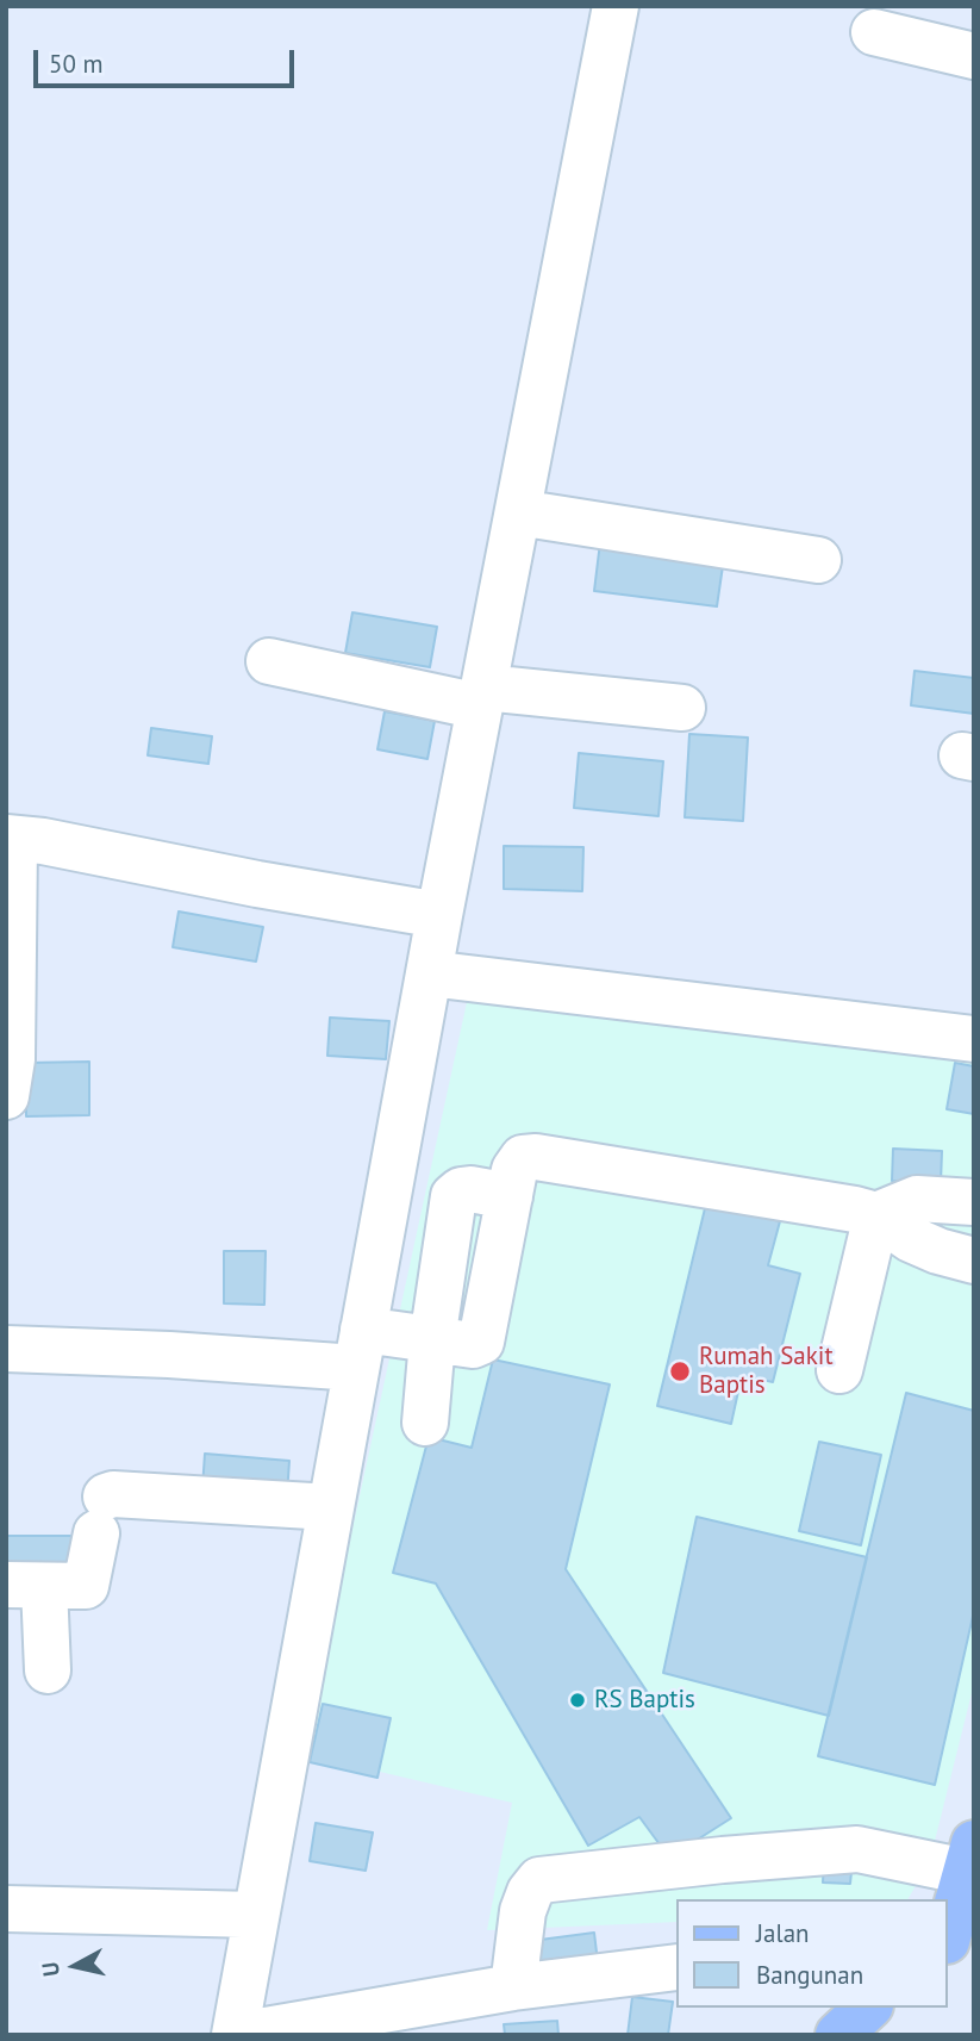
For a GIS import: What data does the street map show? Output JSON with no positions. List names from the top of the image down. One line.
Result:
{"places":["Rumah Sakit Baptis","RS Baptis"],"legend":["Jalan","Bangunan"],"scale_bar":"50 m","north":"left"}
